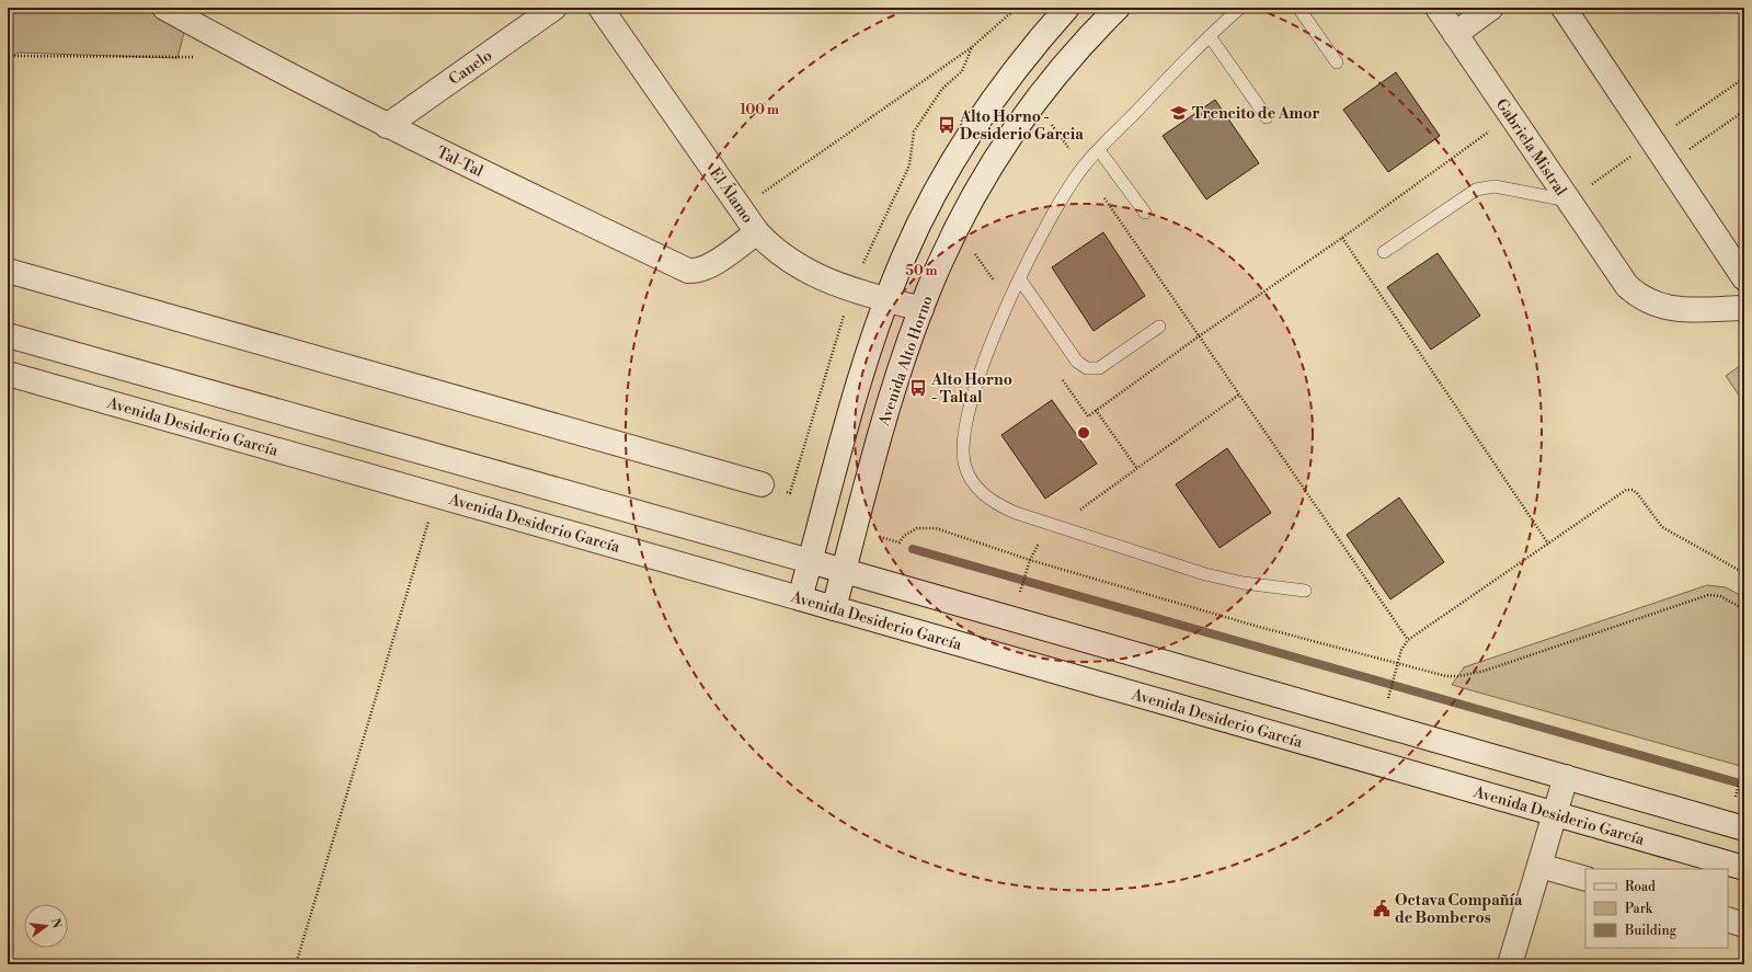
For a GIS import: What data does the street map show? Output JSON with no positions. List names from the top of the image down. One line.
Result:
{"streets":{"street":["Canelo","Gabriela Mistral","Tal-Tal","El Álamo","Avenida Alto Horno","Avenida Desiderio García"]},"crossings":[["Canelo","Tal-Tal"],["Tal-Tal","El Álamo"],["El Álamo","Avenida Alto Horno"],["Avenida Alto Horno","Avenida Desiderio García"]],"places":{"school or university":["Trencito de Amor"],"bus stop":["Alto Horno - Desiderio Garcia","Alto Horno - Taltal"],"public building":["Octava Compañía de Bomberos"]},"legend":["Road","Park","Building"],"north":"right","rings":["100 m","50 m"]}
